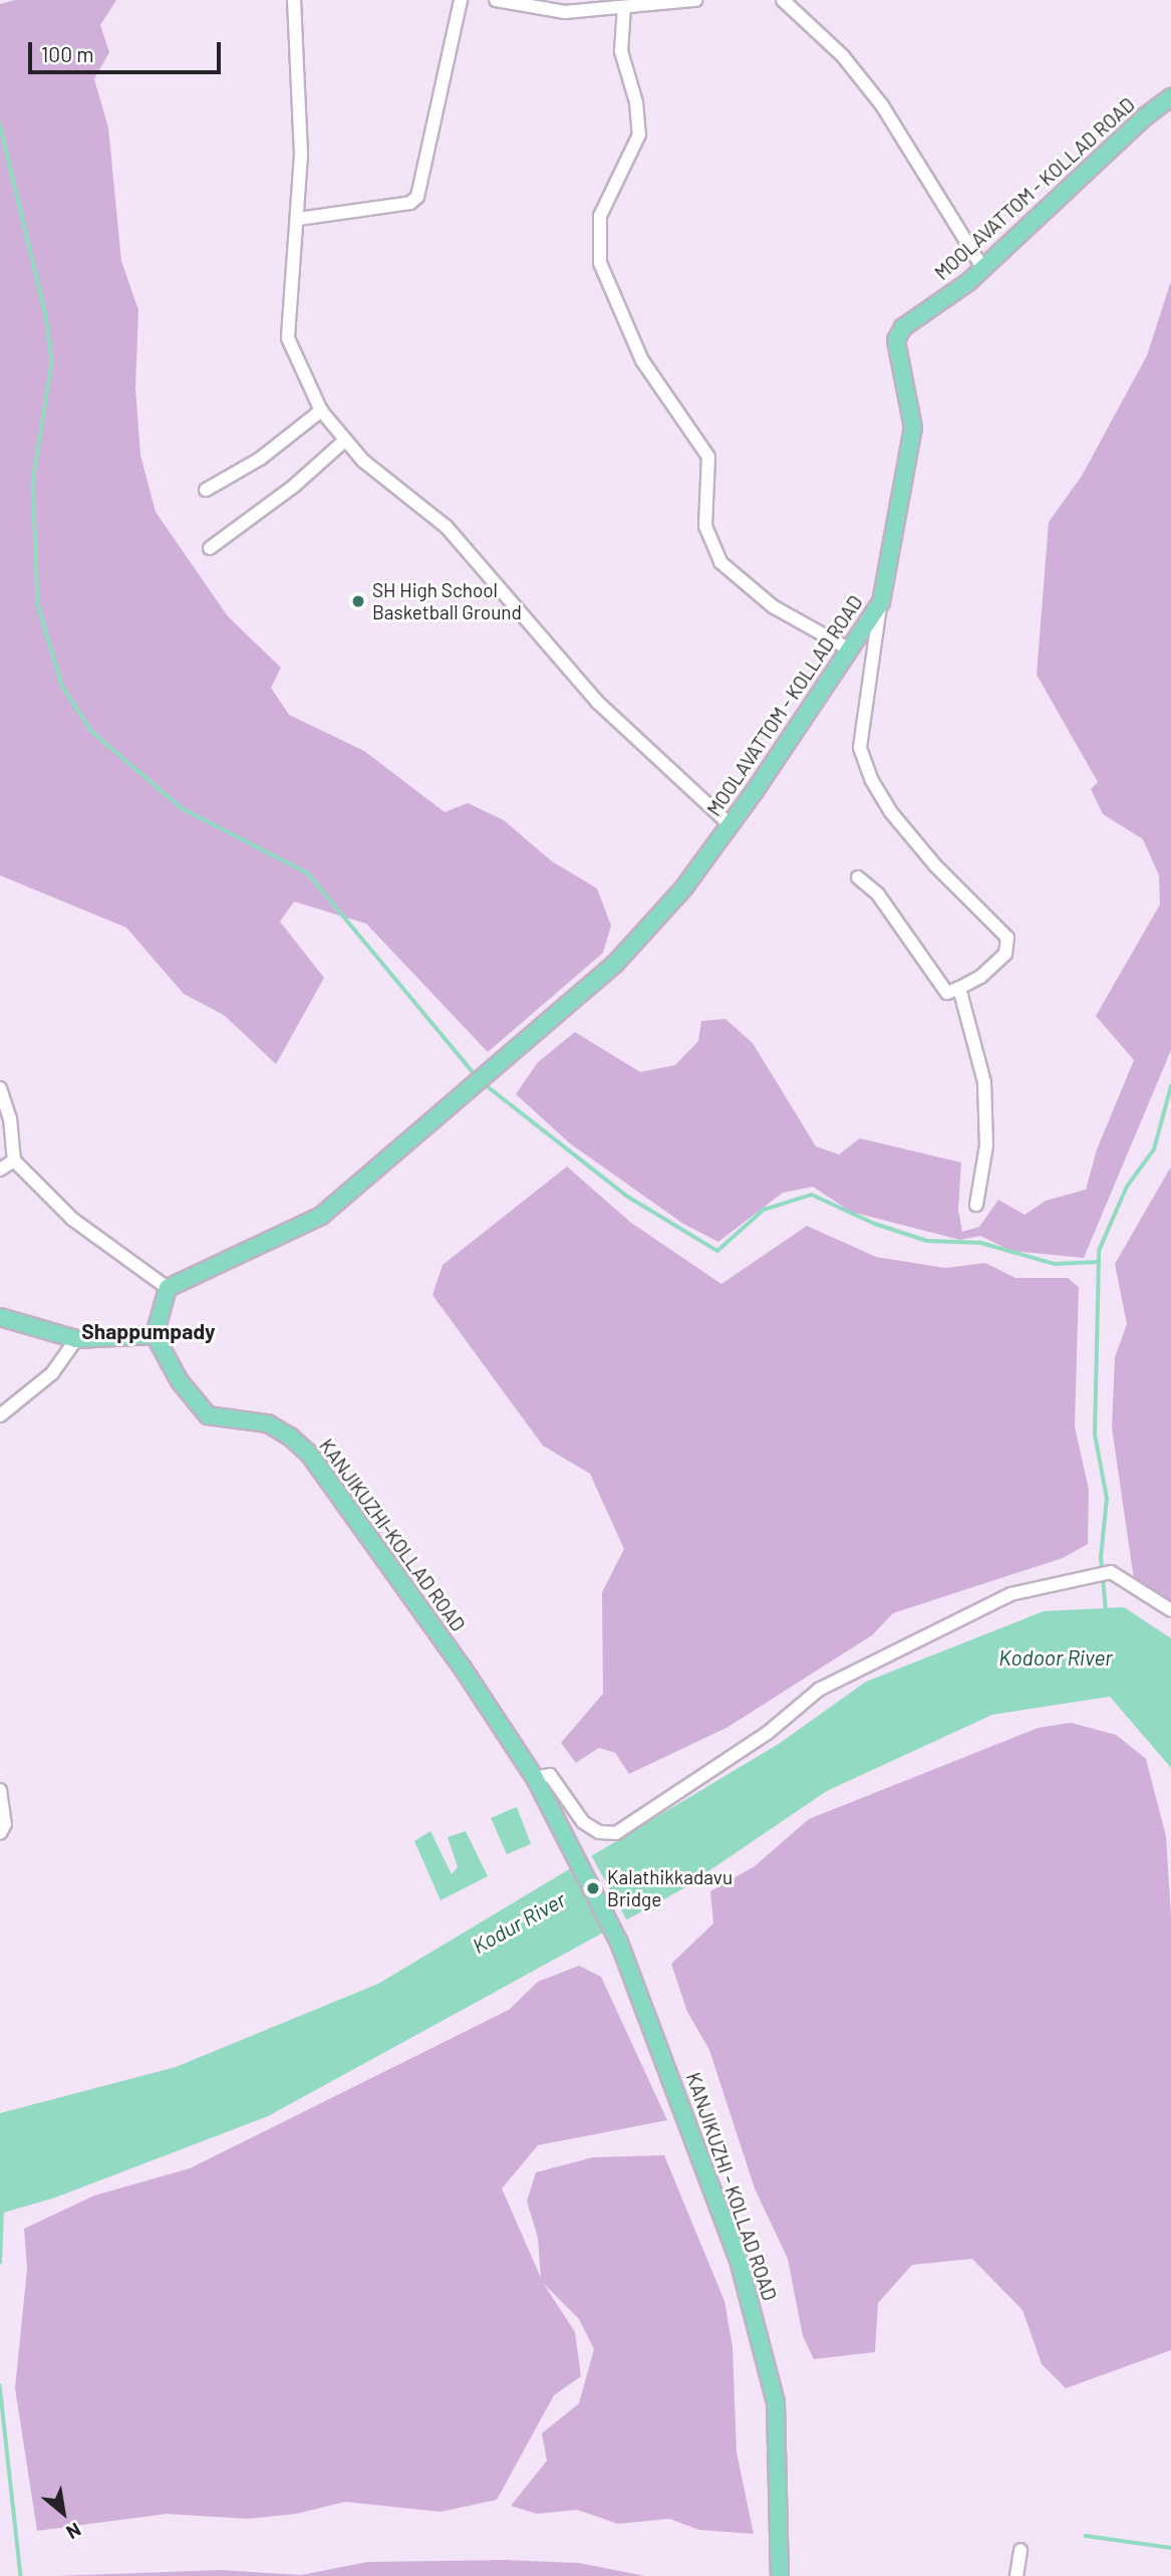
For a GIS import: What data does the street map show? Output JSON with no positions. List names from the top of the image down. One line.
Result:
{"streets":{"main road":["MOOLAVATTOM - KOLLAD ROAD","KANJIKUZHI-KOLLAD ROAD","KANJIKUZHI - KOLLAD ROAD"]},"crossings":[["KANJIKUZHI-KOLLAD ROAD","KANJIKUZHI - KOLLAD ROAD"]],"districts":["Shappumpady"],"water":["Kodoor River","Kodur River"],"places":["SH High School Basketball Ground","Kalathikkadavu Bridge"],"scale_bar":"100 m","north":"bottom right"}
